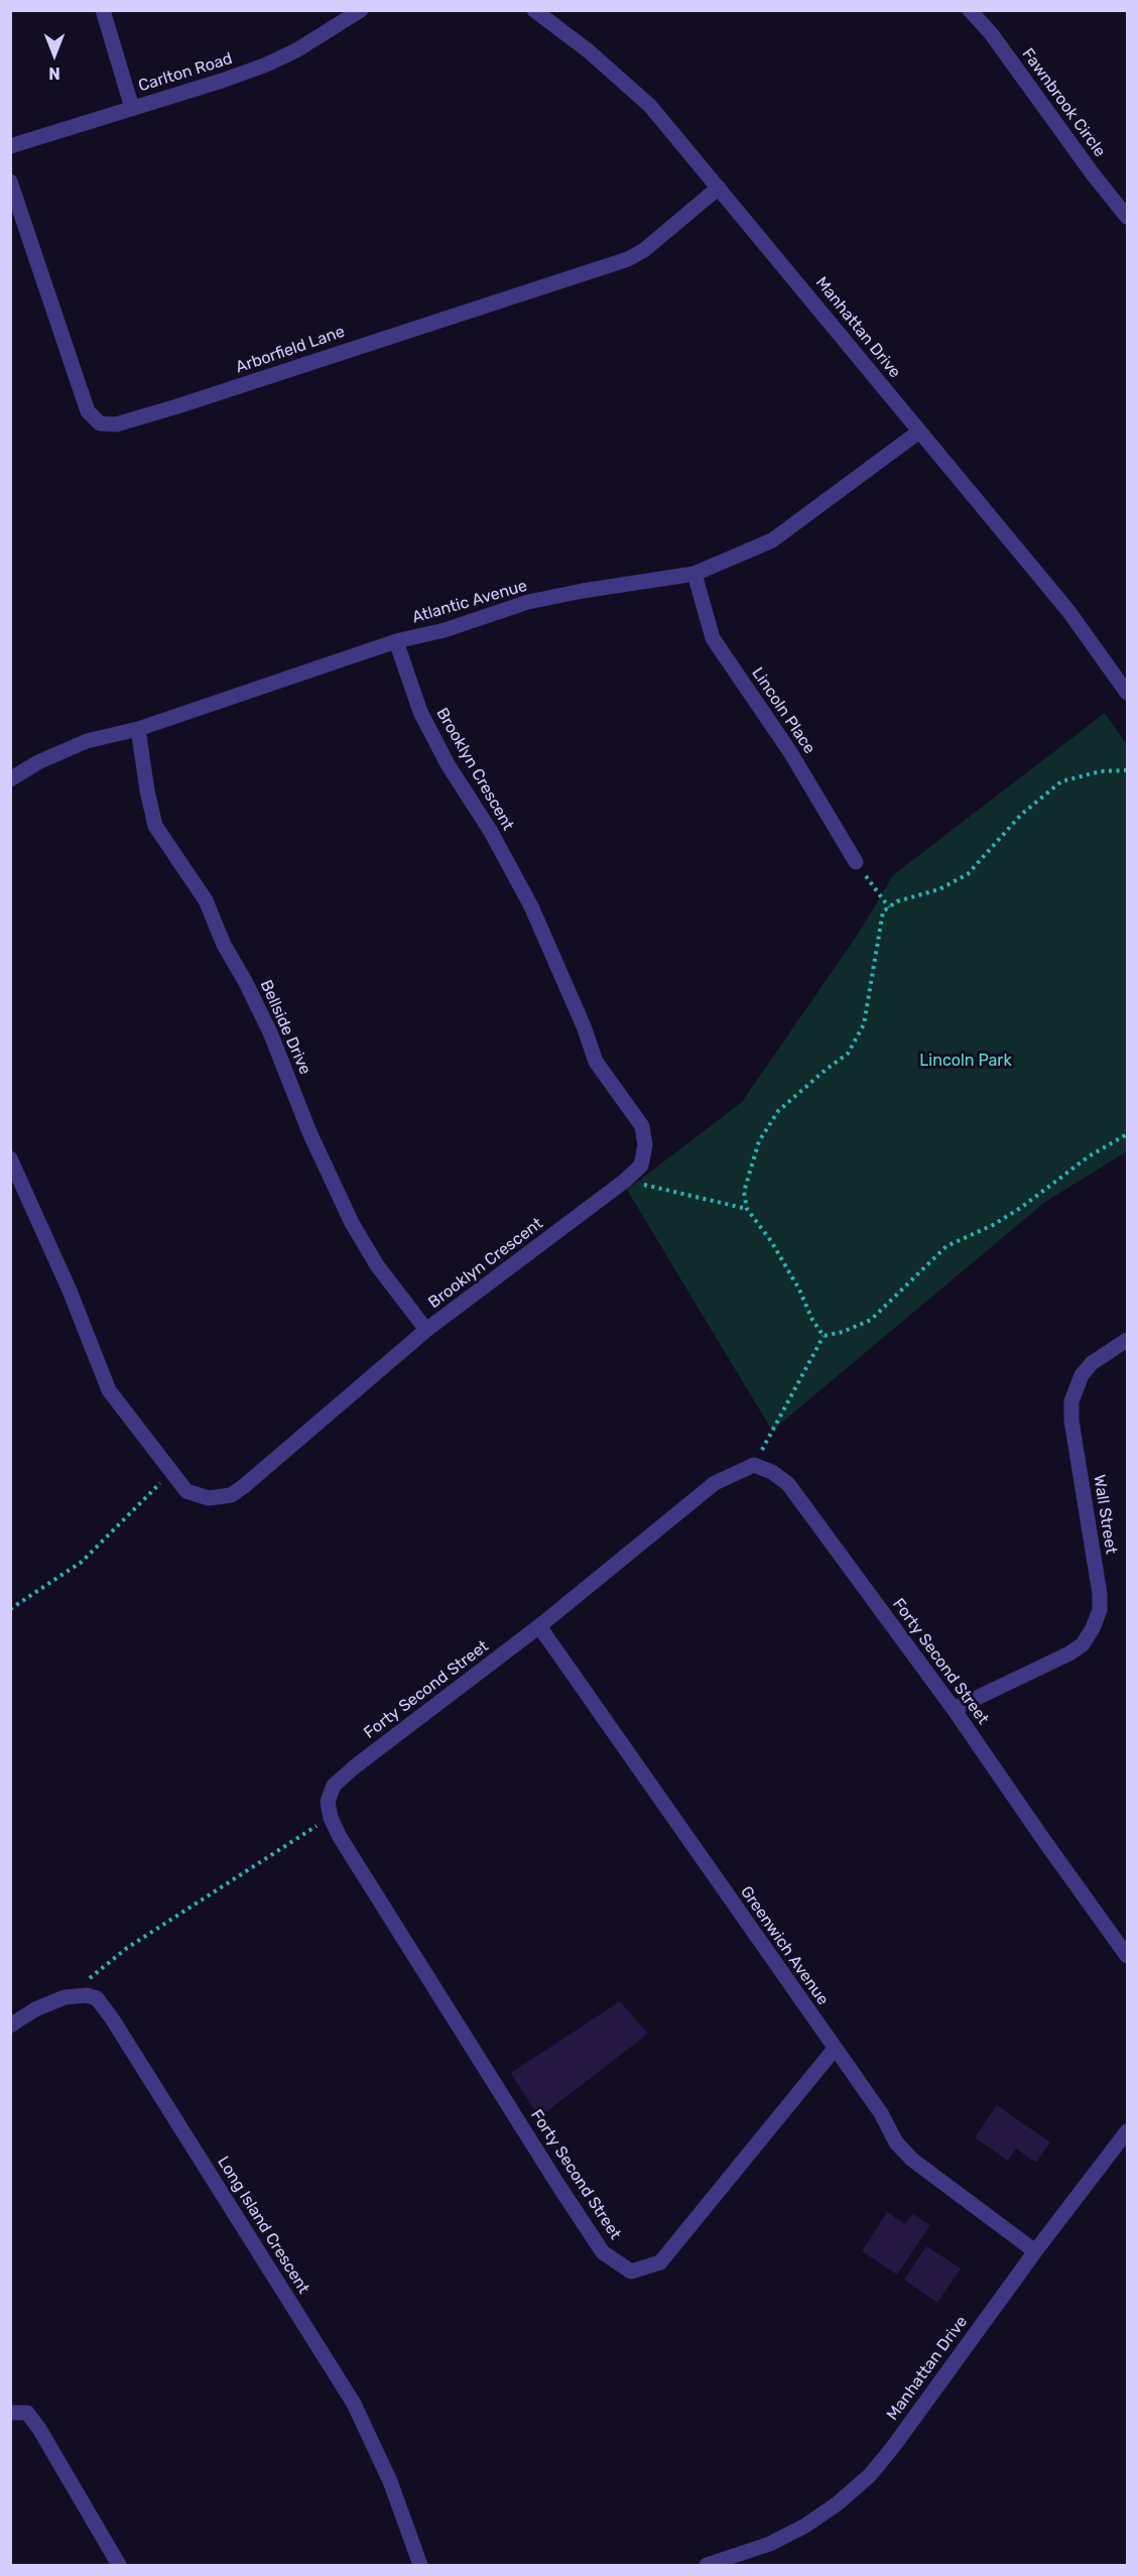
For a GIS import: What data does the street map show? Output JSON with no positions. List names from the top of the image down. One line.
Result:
{"streets":{"street":["Carlton Road","Fawnbrook Circle","Manhattan Drive","Arborfield Lane","Atlantic Avenue","Lincoln Place","Brooklyn Crescent","Bellside Drive","Wall Street","Forty Second Street","Greenwich Avenue","Long Island Crescent"]},"crossings":[["Manhattan Drive","Arborfield Lane"],["Manhattan Drive","Atlantic Avenue"],["Manhattan Drive","Greenwich Avenue"],["Atlantic Avenue","Lincoln Place"],["Atlantic Avenue","Brooklyn Crescent"],["Atlantic Avenue","Bellside Drive"],["Brooklyn Crescent","Bellside Drive"],["Wall Street","Forty Second Street"],["Forty Second Street","Greenwich Avenue"]],"parks":["Lincoln Park"],"north":"bottom"}
